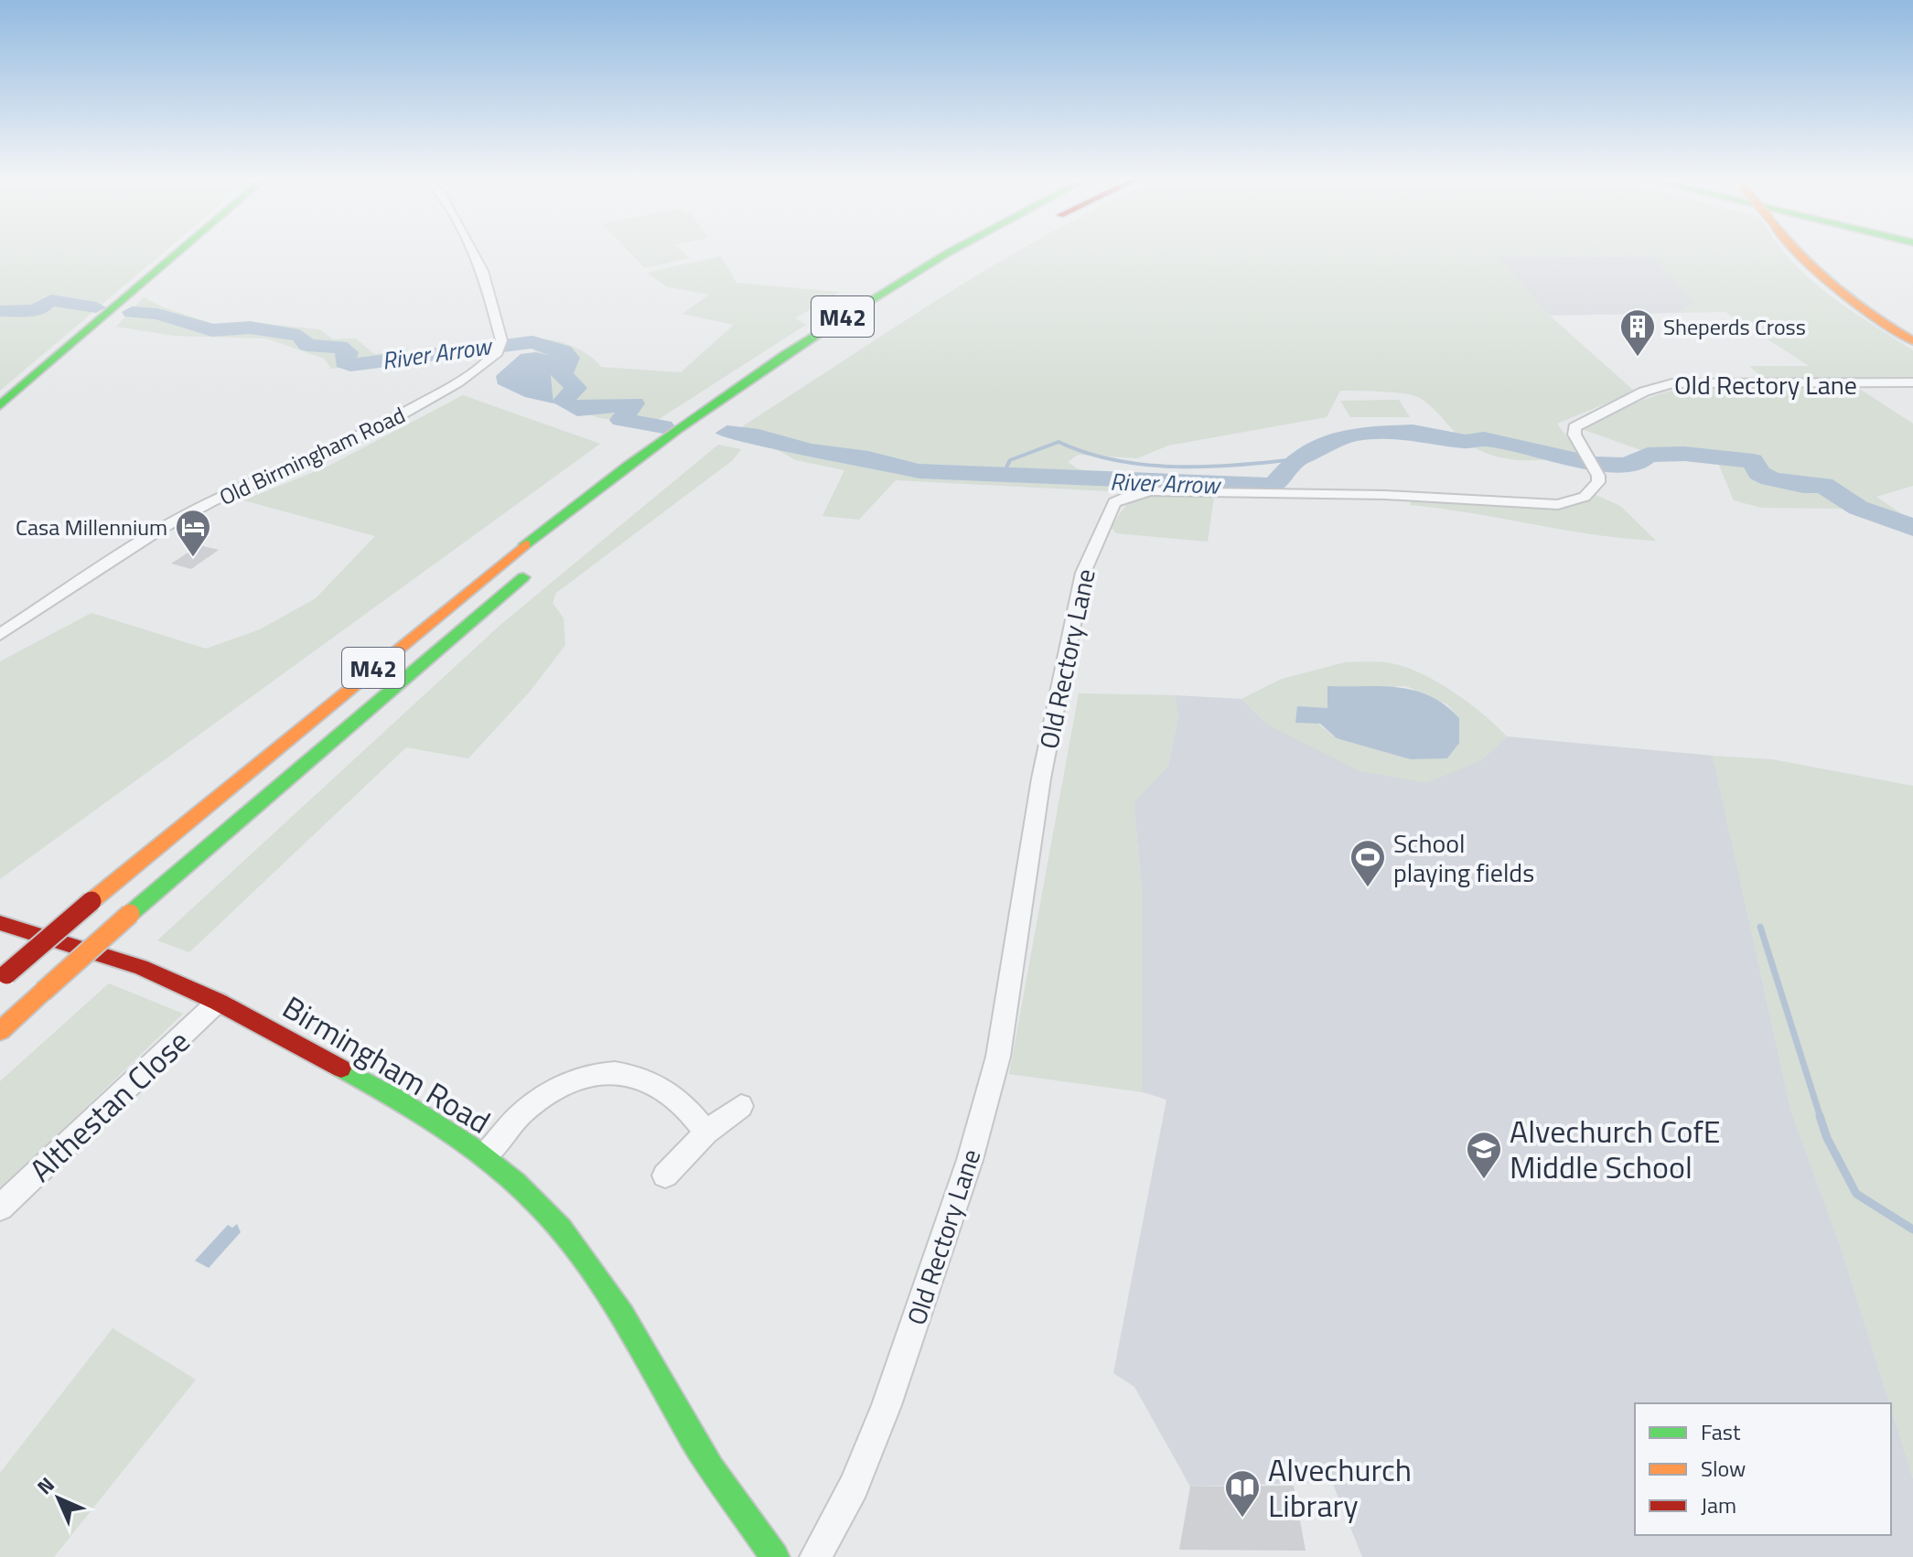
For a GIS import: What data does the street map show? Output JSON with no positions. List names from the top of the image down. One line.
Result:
{"streets":{"main road":["M42","Birmingham Road"],"street":["Old Rectory Lane","Old Birmingham Road","Althestan Close"]},"crossings":[["Birmingham Road","Althestan Close"]],"water":["River Arrow"],"places":{"building":["Sheperds Cross"],"hotel":["Casa Millennium"],"sports":["School playing fields"],"school or university":["Alvechurch CofE Middle School"],"library":["Alvechurch Library"]},"legend":["Fast","Slow","Jam"],"north":"top left"}
